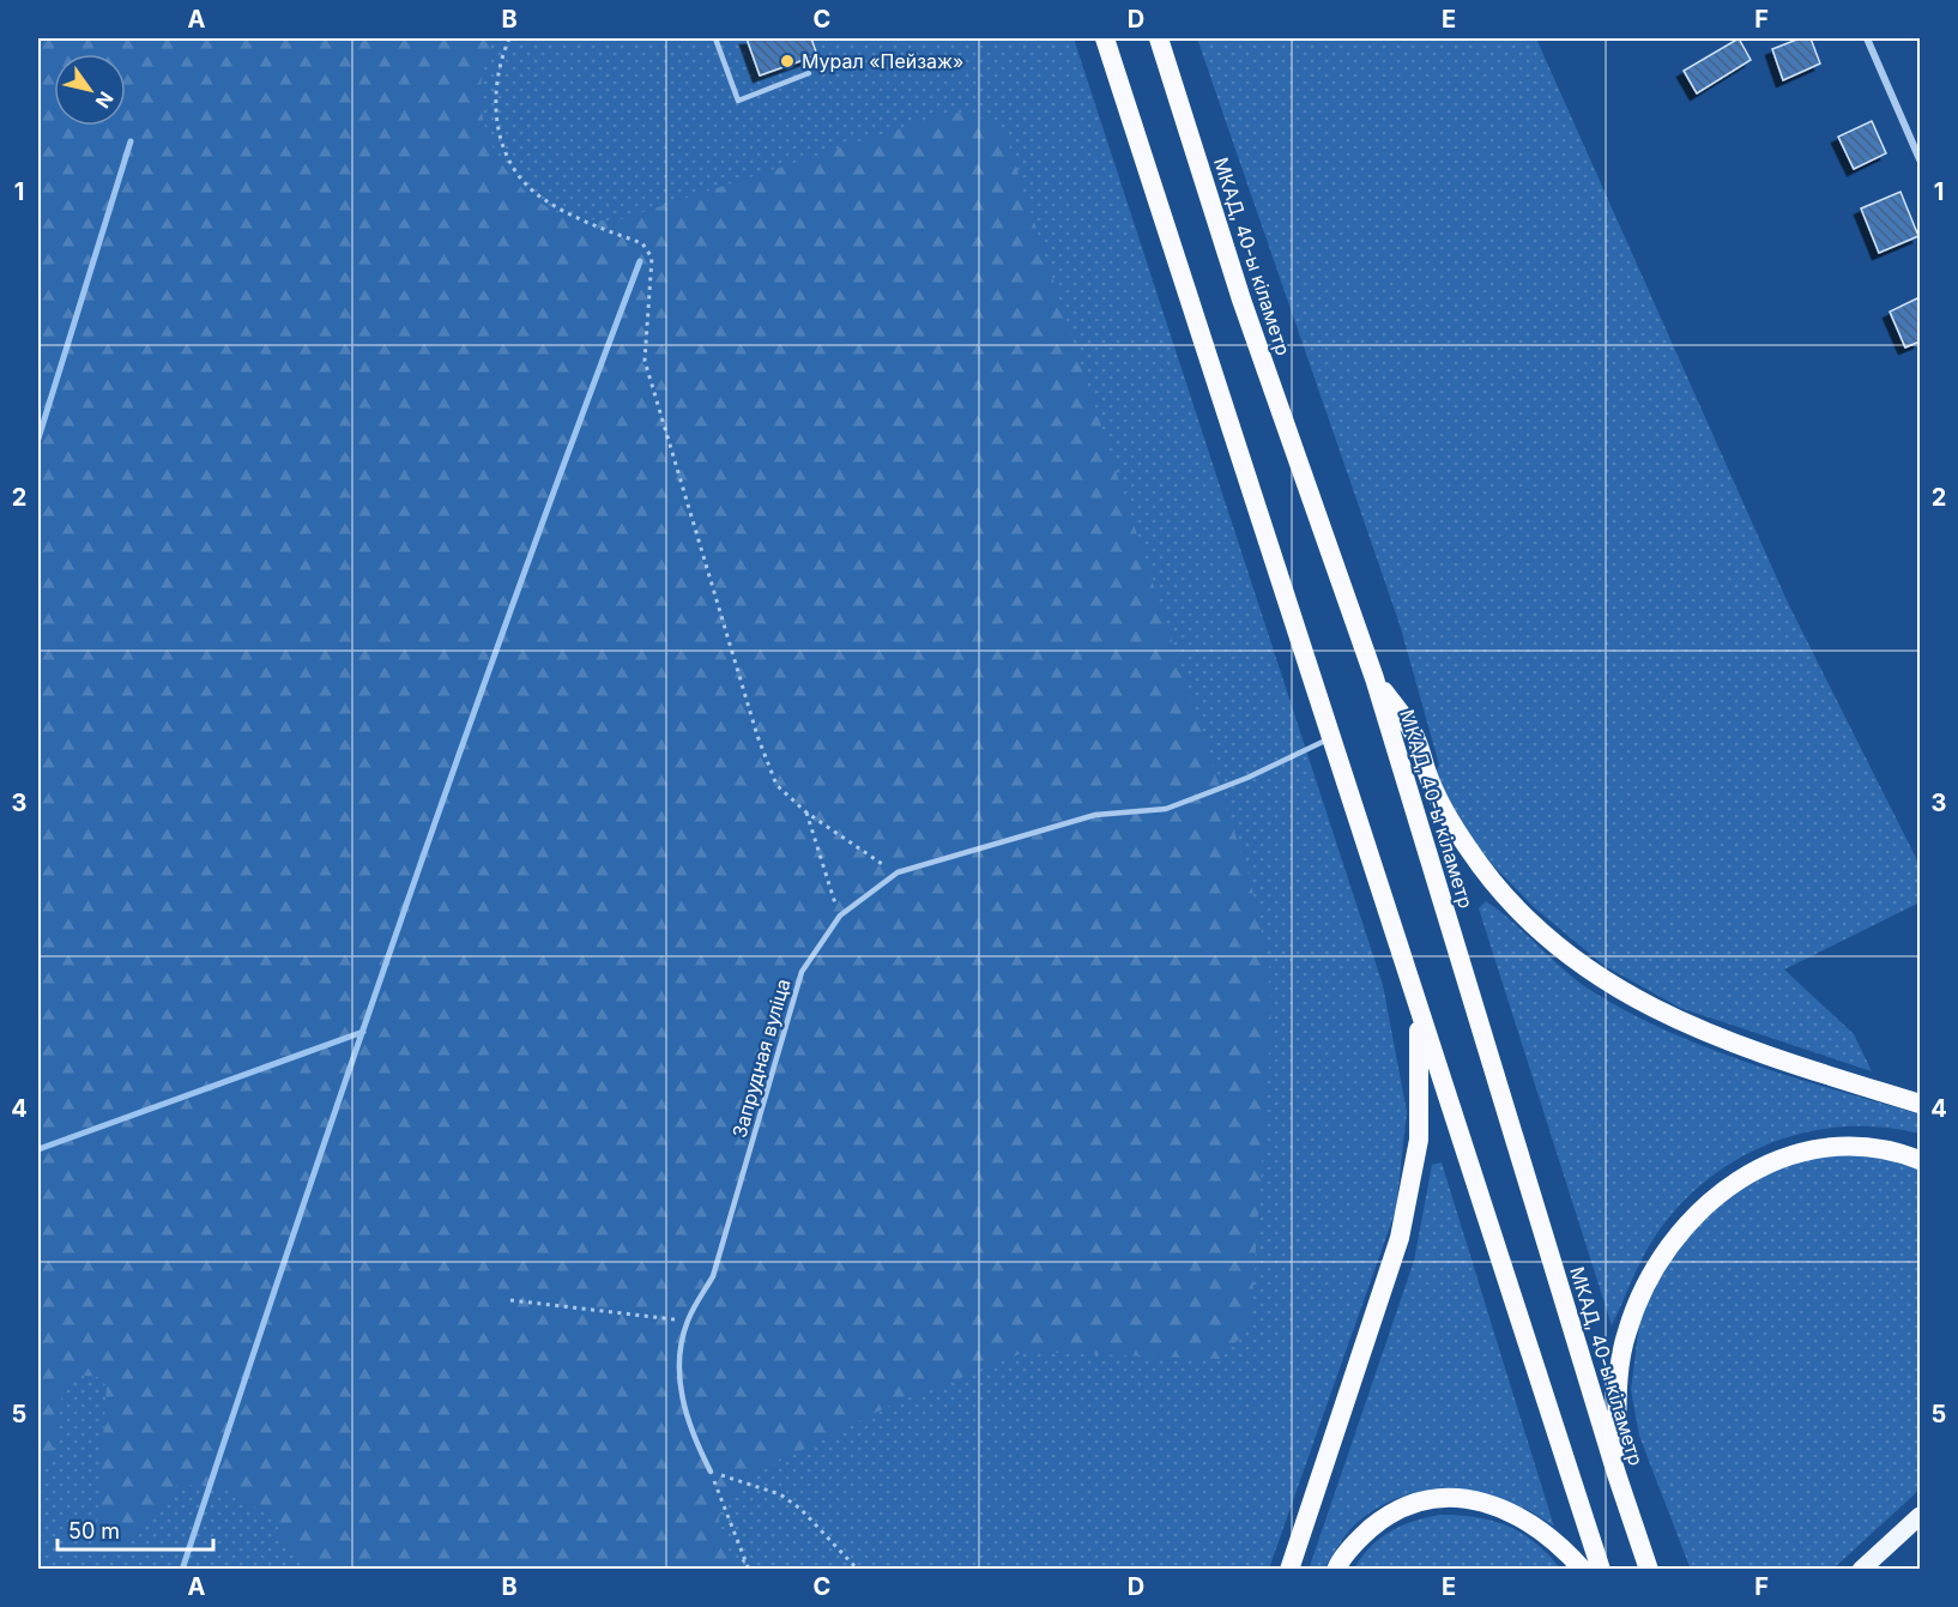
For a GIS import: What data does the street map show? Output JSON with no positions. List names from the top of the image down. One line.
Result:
{"streets":{"highway":["МКАД, 40-ы кіламетр"],"lane":["Запрудная вуліца"]},"places":["Мурал «Пейзаж»"],"scale_bar":"50 m","north":"bottom right","grid":{"columns":["A","B","C","D","E","F"],"rows":["1","2","3","4","5"]}}
